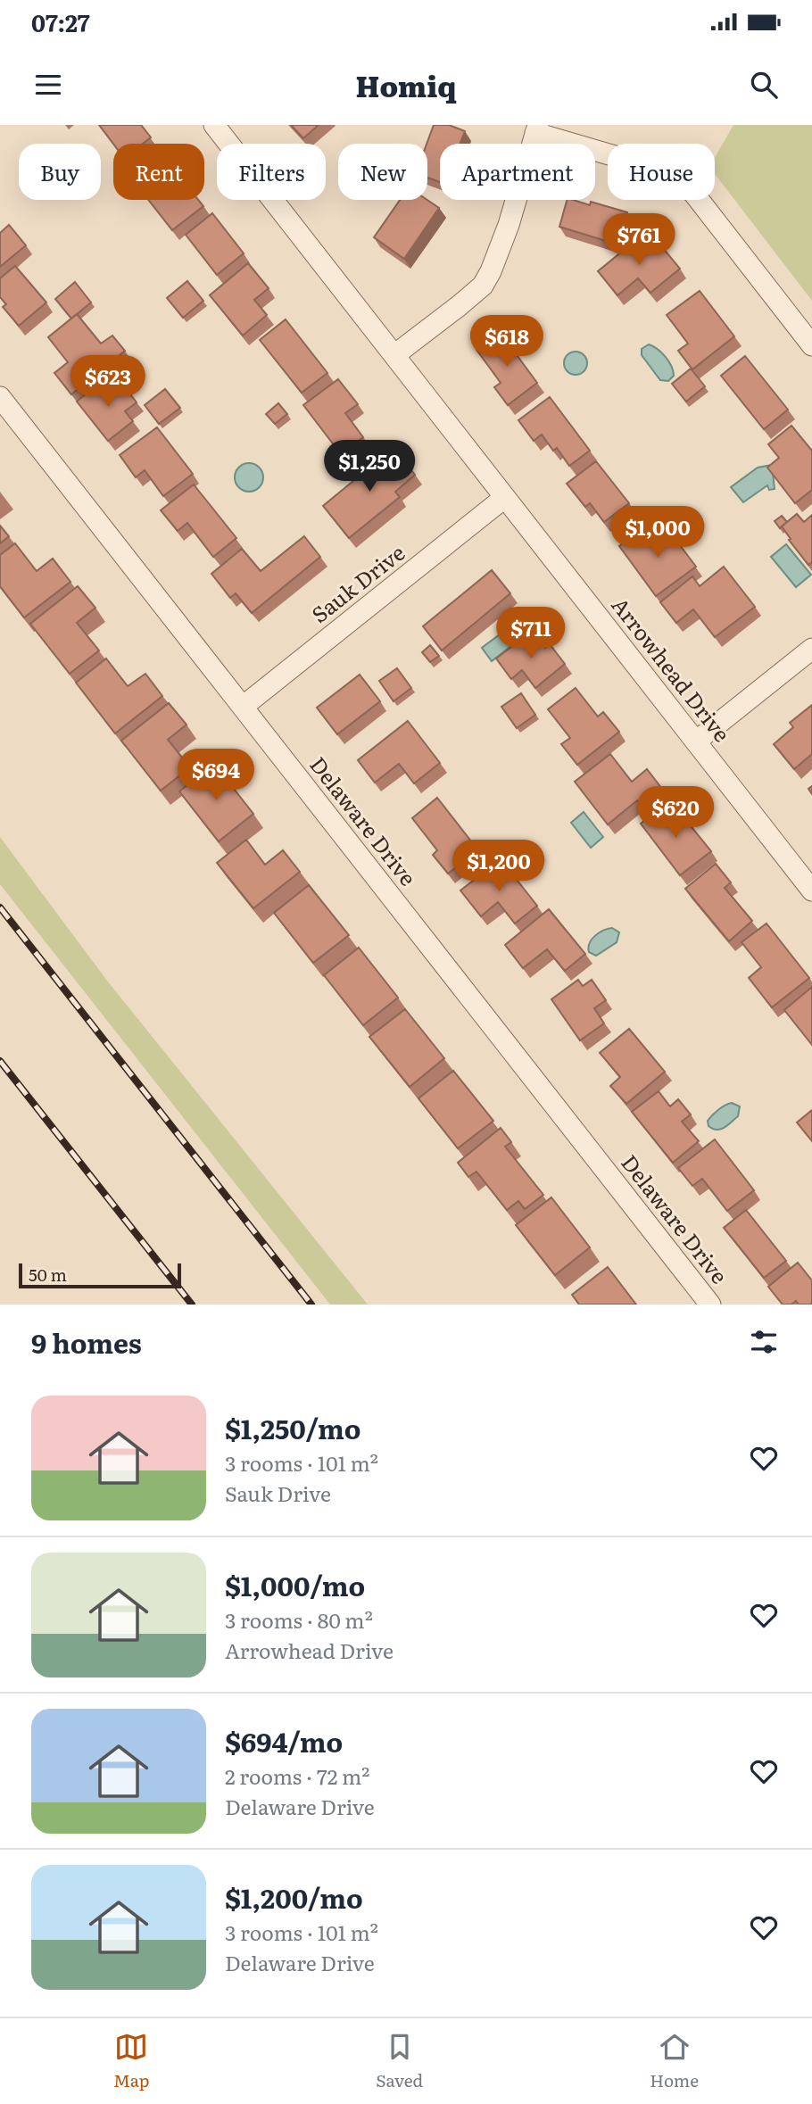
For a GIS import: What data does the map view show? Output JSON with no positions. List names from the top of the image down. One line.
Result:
{"streets":{"street":["Sauk Drive","Arrowhead Drive","Delaware Drive"]},"crossings":[["Sauk Drive","Arrowhead Drive"],["Sauk Drive","Delaware Drive"]],"scale_bar":"50 m","page":{"status":"07:27","header":"Homiq","chip":["Buy","Rent","Filters","New","Apartment","House"],"price":["$761","$618","$623","$1,250","$1,000","$711","$694","$620","$1,200"],"scale":"50 m","heading":"9 homes","list":[{"name":"$1,250/mo","note":"3 rooms · 101 m² · Sauk Drive"},{"name":"$1,000/mo","note":"3 rooms · 80 m² · Arrowhead Drive"},{"name":"$694/mo","note":"2 rooms · 72 m² · Delaware Drive"},{"name":"$1,200/mo","note":"3 rooms · 101 m² · Delaware Drive"}],"tabs":["Map","Saved","Home"]}}
